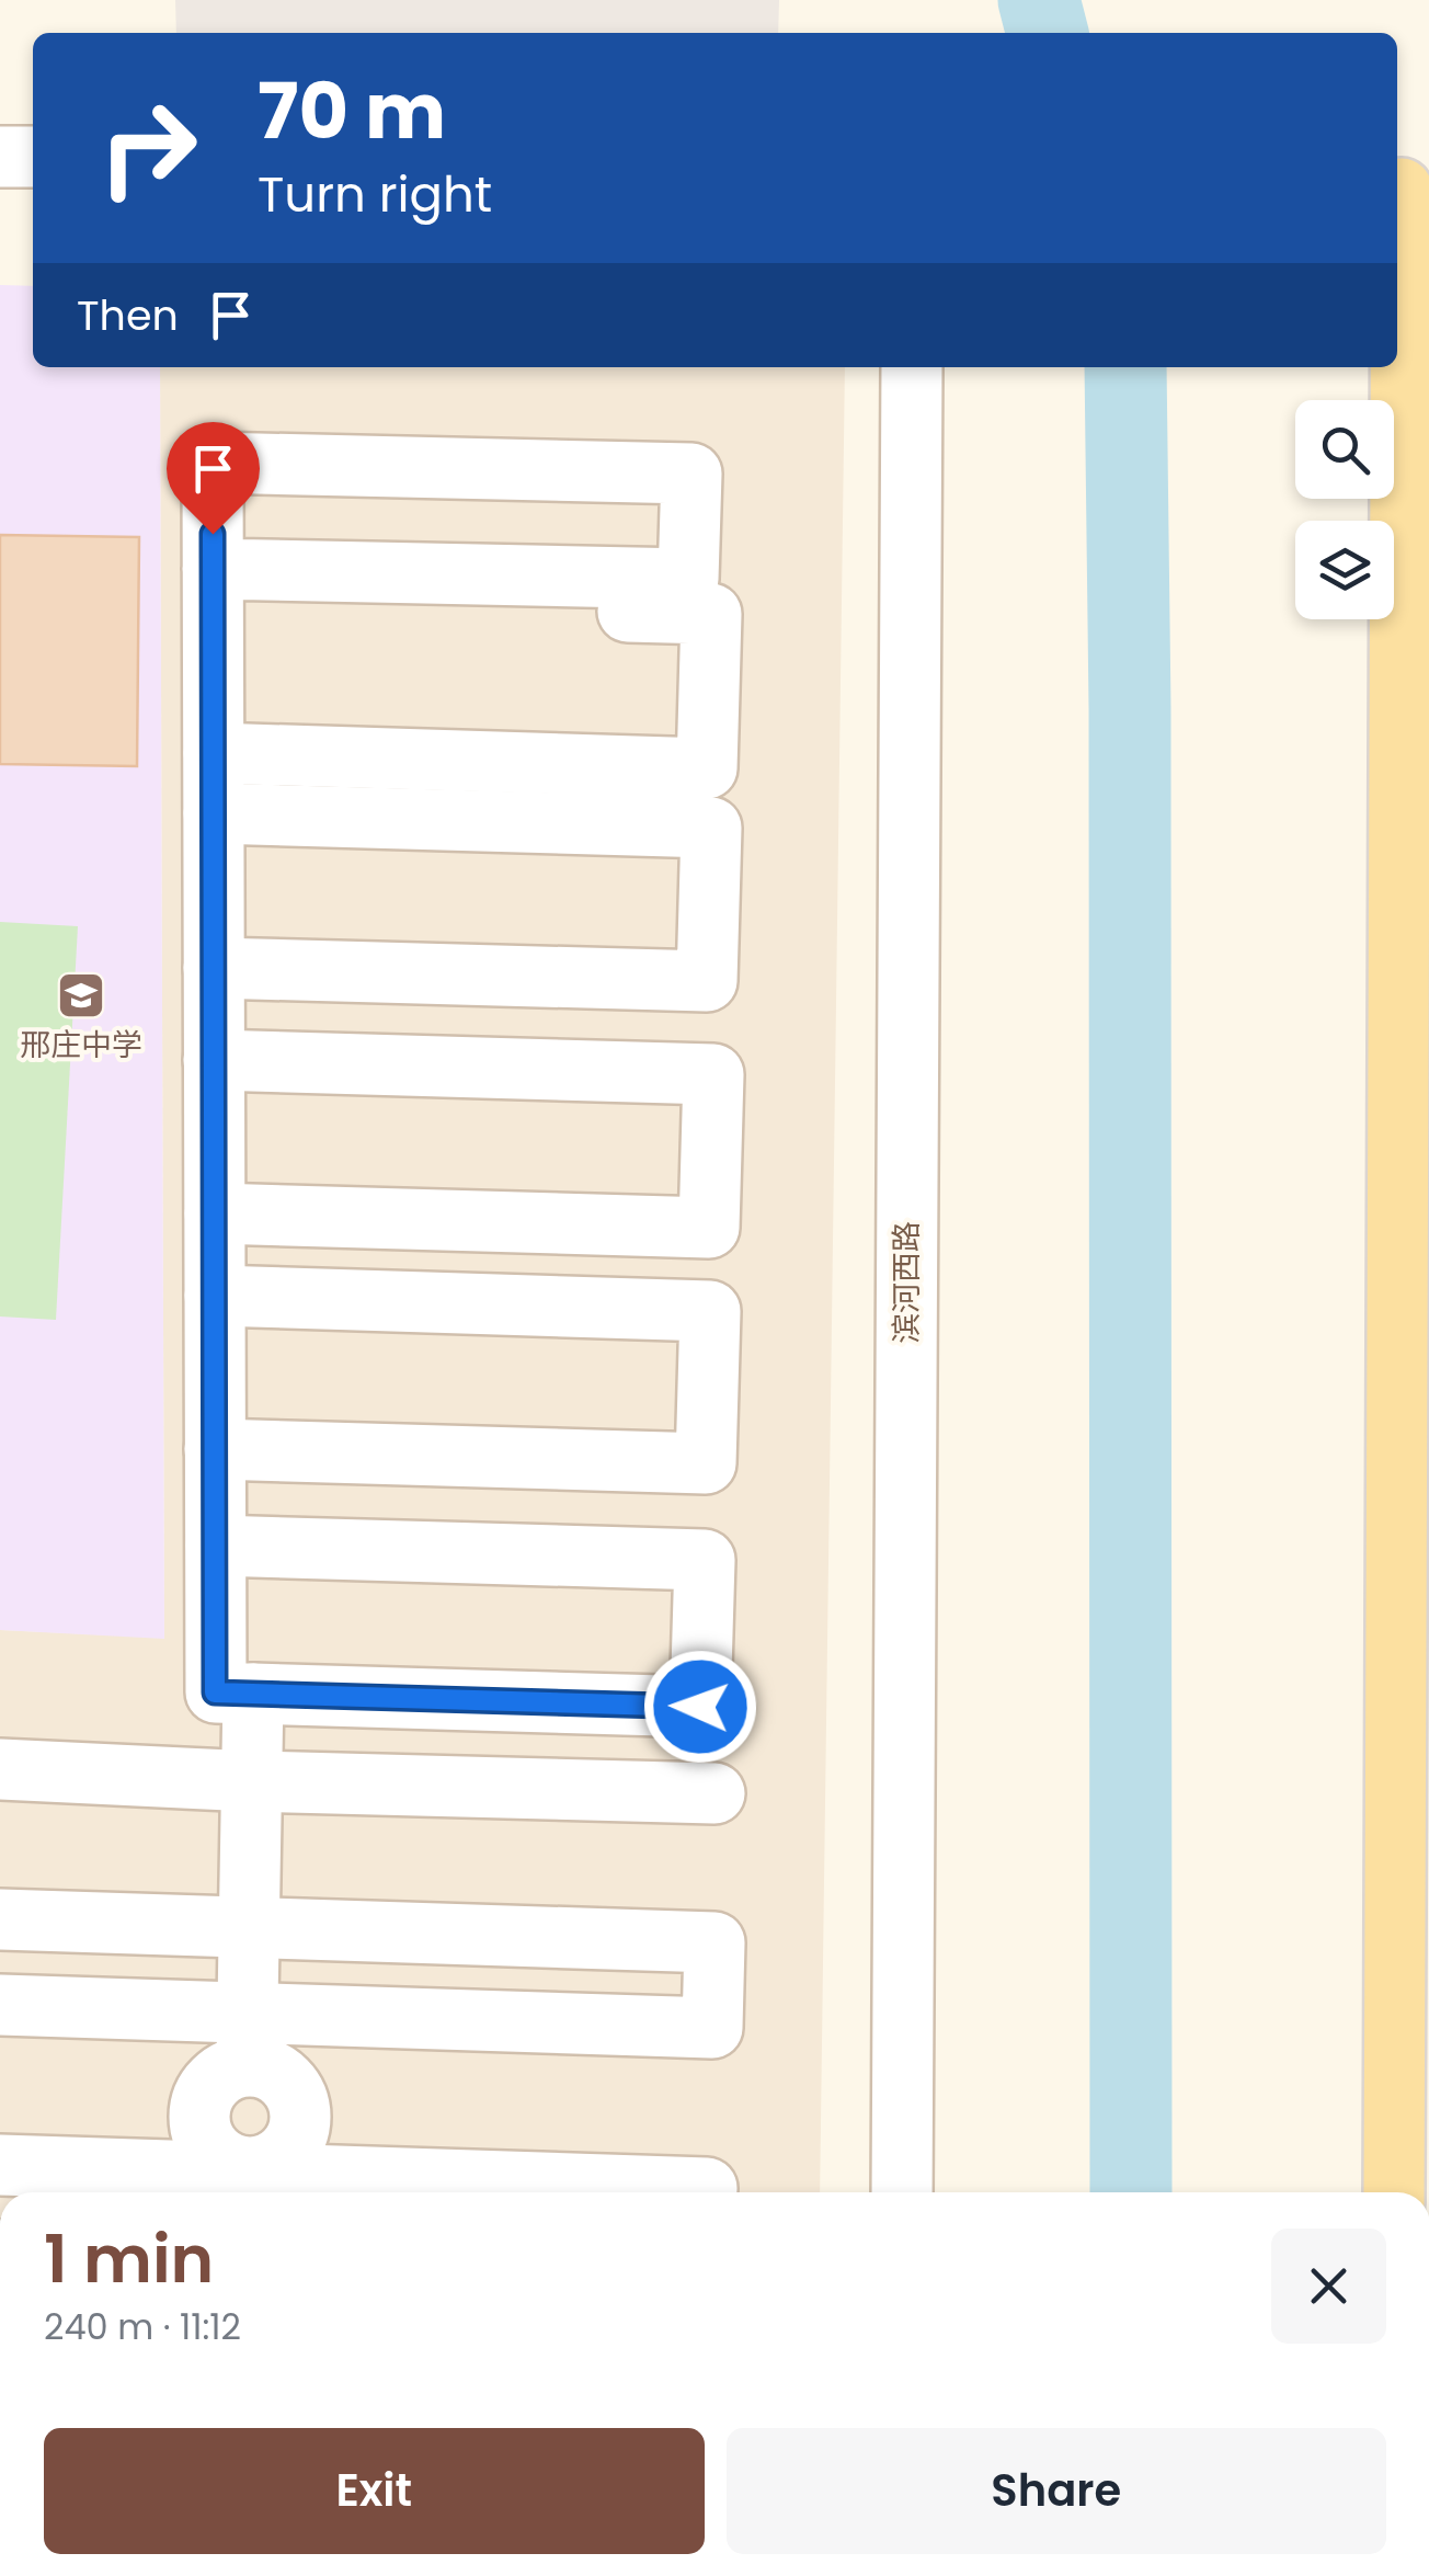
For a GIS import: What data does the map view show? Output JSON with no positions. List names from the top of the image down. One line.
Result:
{"streets":{"street":["滨河西路"]},"places":{"school or university":["邢庄中学"]},"page":{"turn":["70 m","Turn right"],"then":"Then","heading":["1 min","240 m · 11:12"],"buttons":["Exit","Share"]}}
